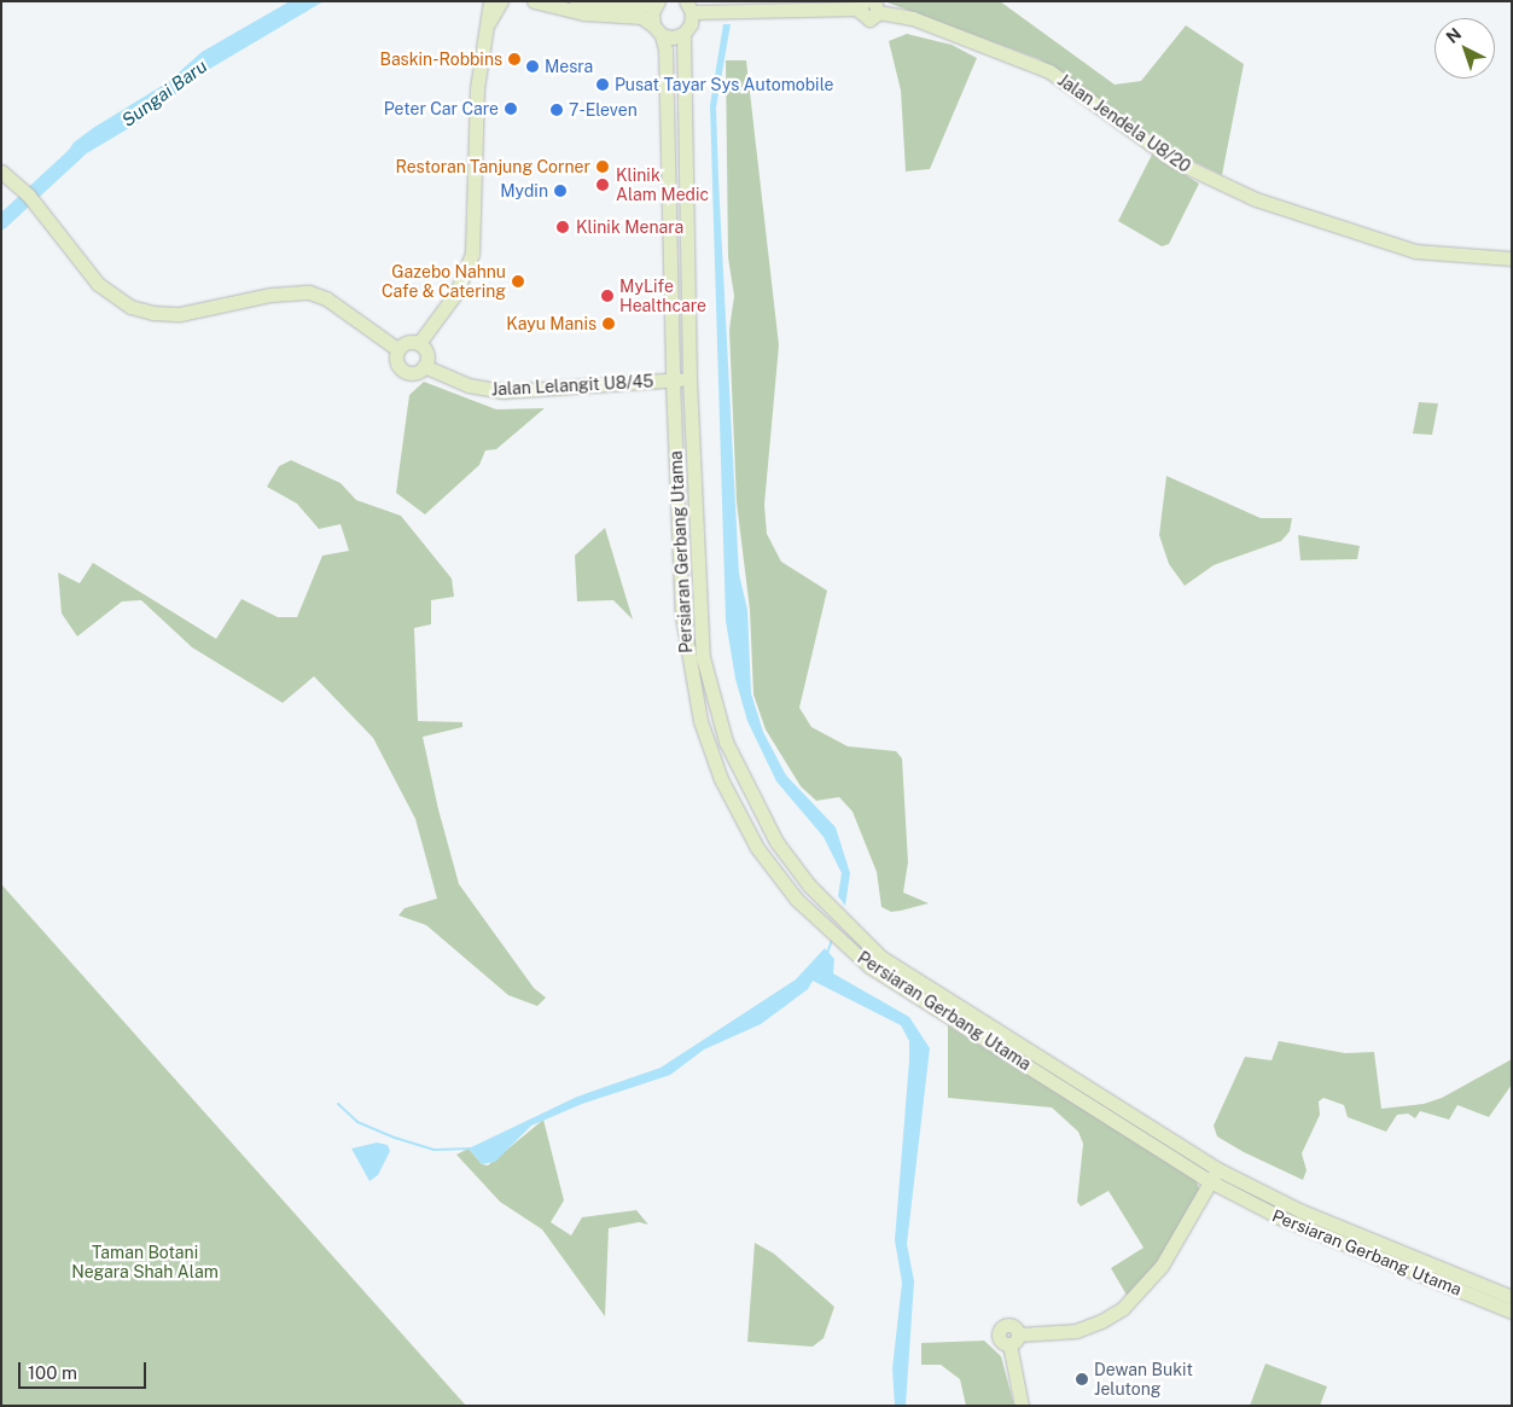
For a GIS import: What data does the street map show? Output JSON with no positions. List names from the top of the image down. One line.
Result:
{"streets":{"main road":["Jalan Jendela U8/20","Jalan Lelangit U8/45","Persiaran Gerbang Utama"]},"crossings":[["Jalan Lelangit U8/45","Persiaran Gerbang Utama"]],"water":["Sungai Baru"],"parks":["Taman Botani Negara Shah Alam"],"places":["Baskin-Robbins","Mesra","Pusat Tayar Sys Automobile","Peter Car Care","7-Eleven","Restoran Tanjung Corner","Klinik Alam Medic","Mydin","Klinik Menara","Gazebo Nahnu Cafe & Catering","MyLife Healthcare","Kayu Manis","Dewan Bukit Jelutong"],"scale_bar":"100 m","north":"top left"}
